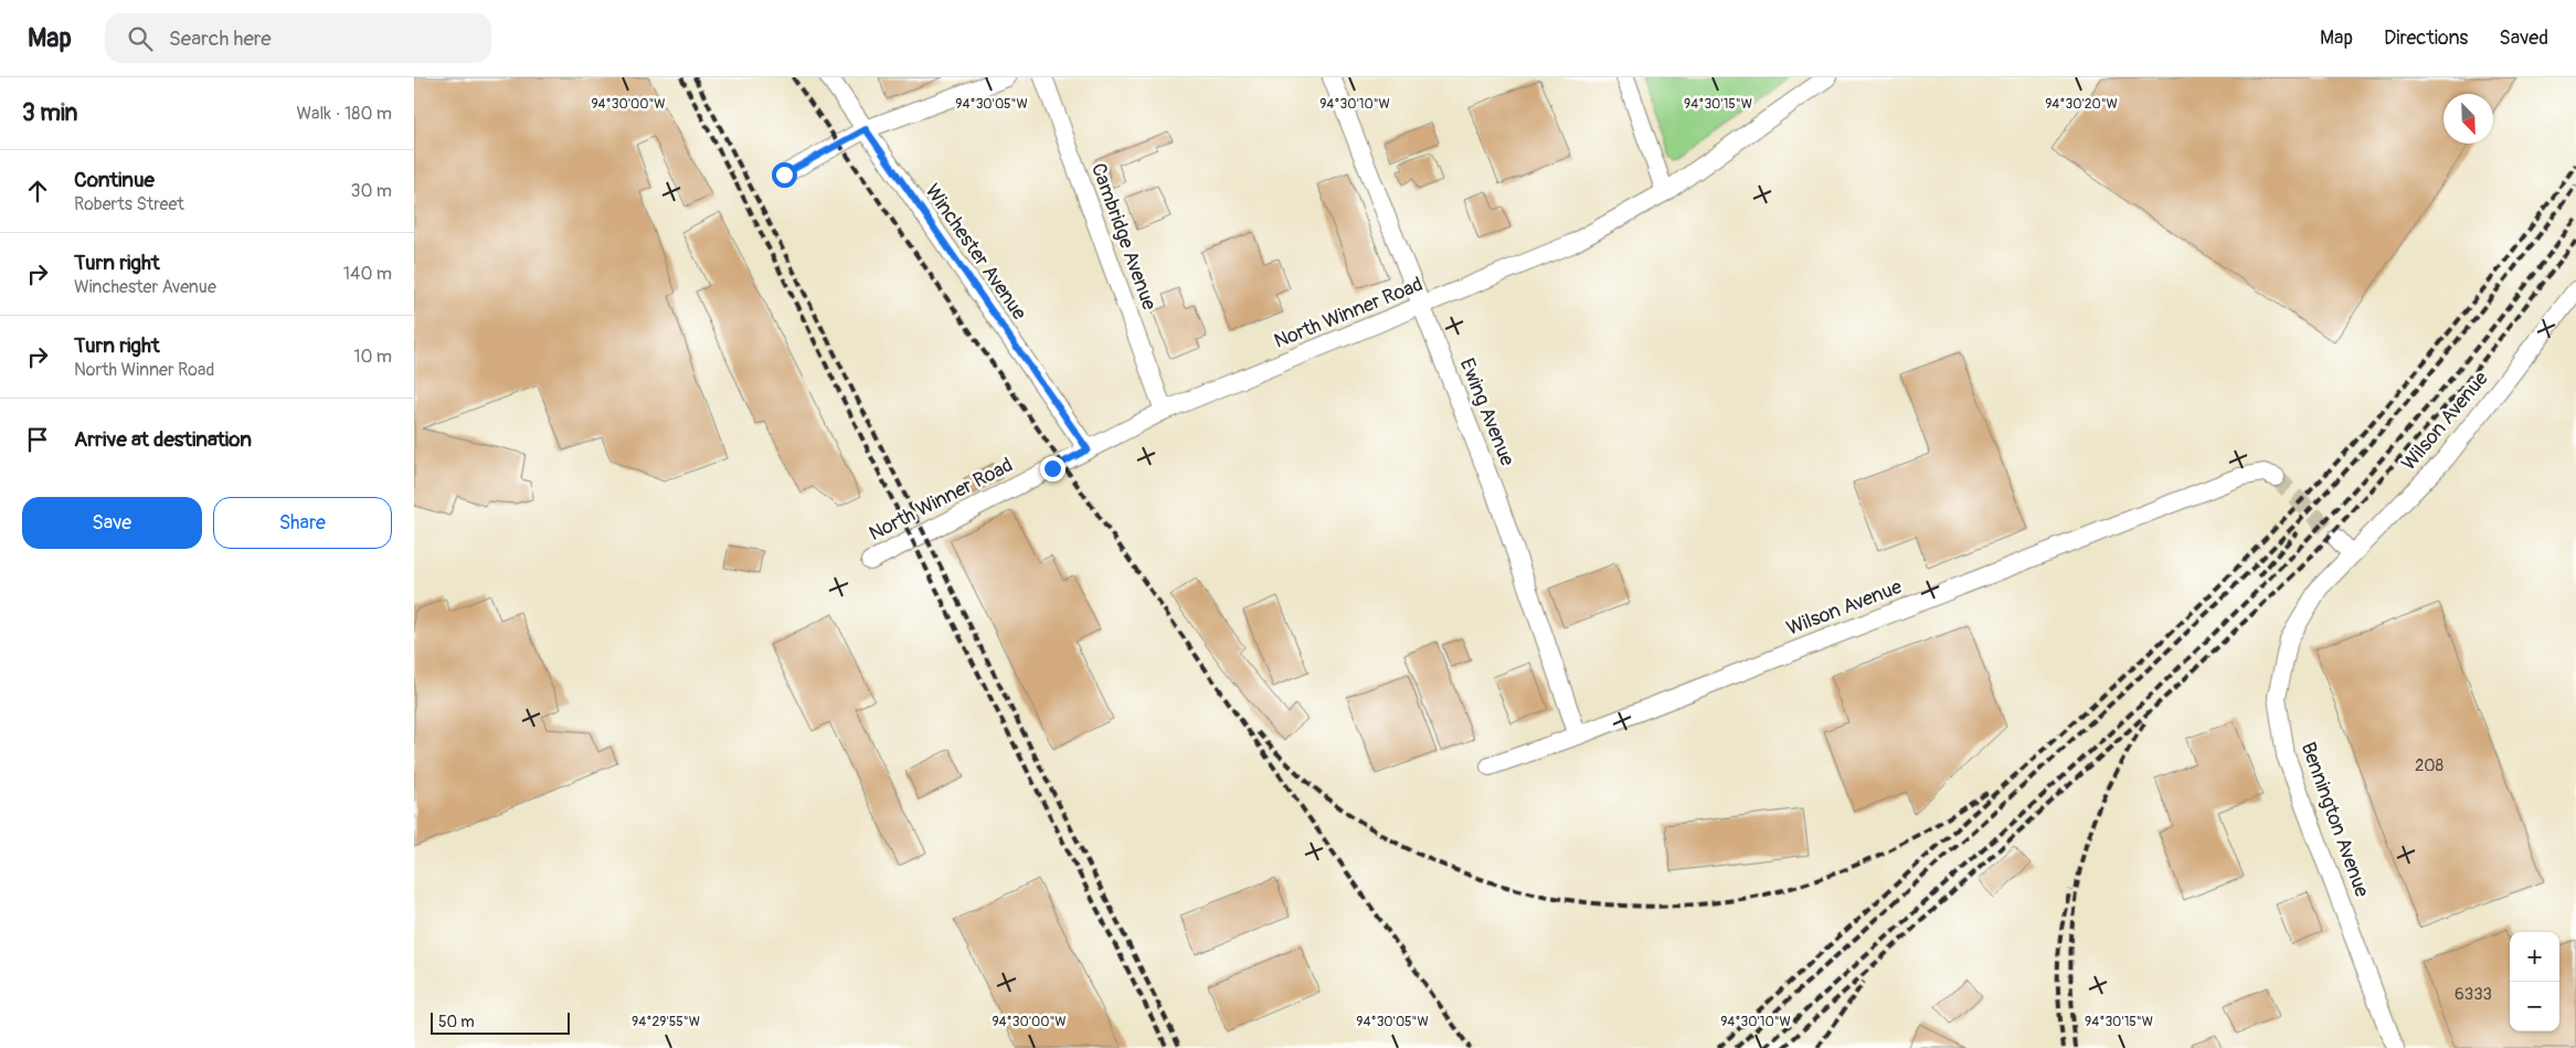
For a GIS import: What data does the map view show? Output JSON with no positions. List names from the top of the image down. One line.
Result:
{"streets":{"street":["Cambridge Avenue","Winchester Avenue","North Winner Road","Ewing Avenue","Wilson Avenue","Bennington Avenue"]},"crossings":[["Cambridge Avenue","North Winner Road"],["Winchester Avenue","North Winner Road"],["North Winner Road","Ewing Avenue"],["Ewing Avenue","Wilson Avenue"],["Wilson Avenue","Bennington Avenue"]],"house_numbers":["208","6333"],"scale_bar":"50 m","north":"bottom right","page":{"header":"Map","search":"Search here","nav":["Map","Directions","Saved"],"heading":["3 min","Walk · 180 m"],"list":[["Continue","Roberts Street","30 m"],["Turn right","Winchester Avenue","140 m"],["Turn right","North Winner Road","10 m"],"Arrive at destination"],"buttons":["Save","Share"],"map_buttons":["+","−"],"scale":"50 m"},"coordinates":["94°30'05\"W","94°30'15\"W","94°30'20\"W","94°30'00\"W","94°30'10\"W","94°29'55\"W"]}
